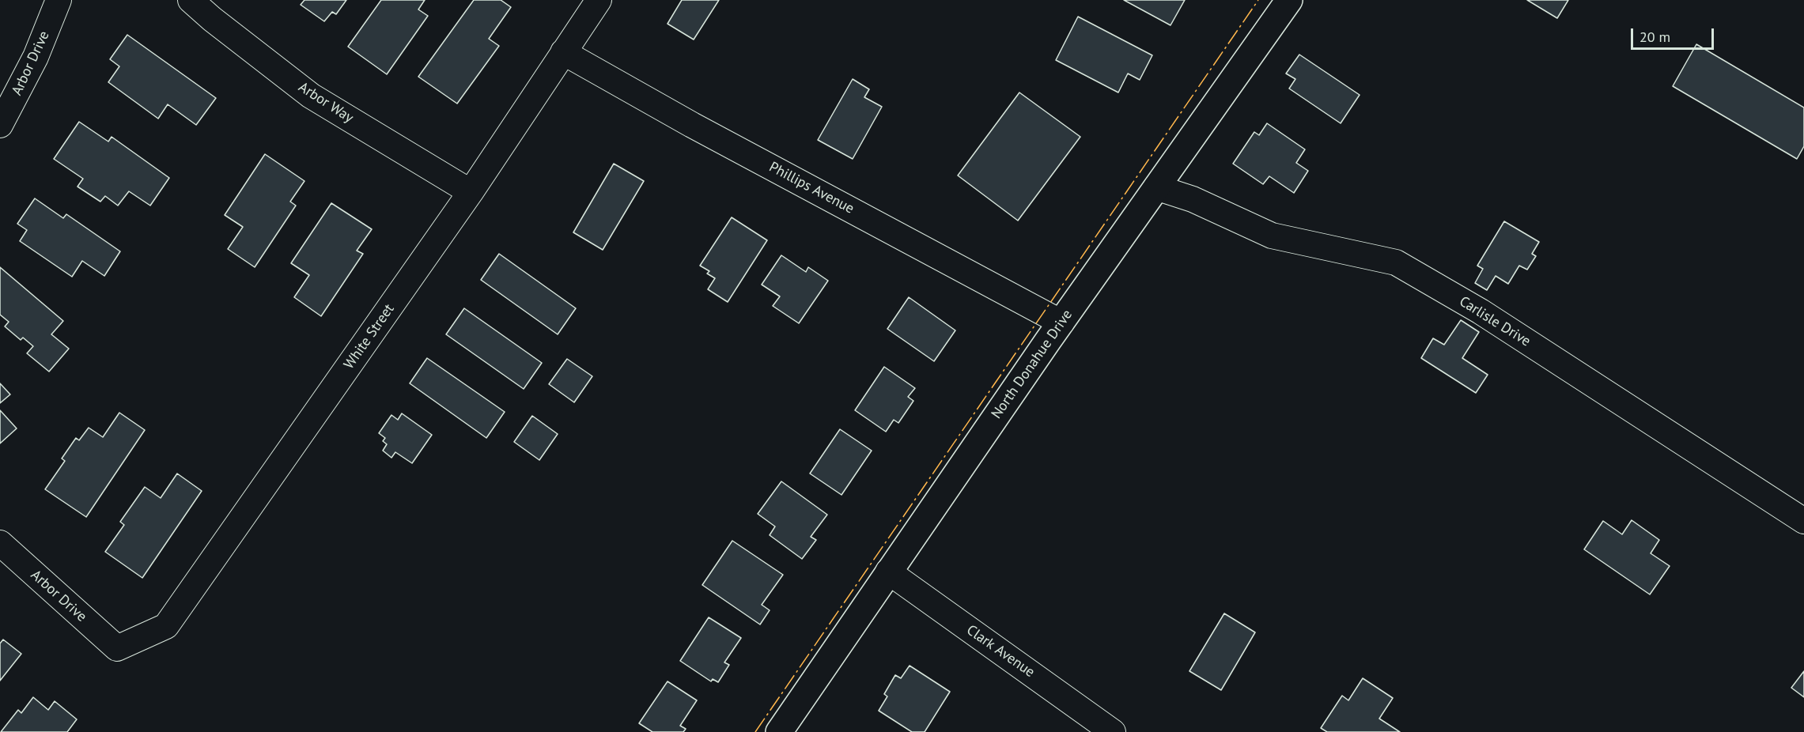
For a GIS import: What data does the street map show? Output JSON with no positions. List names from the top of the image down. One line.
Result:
{"streets":{"street":["Arbor Drive","Arbor Way","Phillips Avenue","Carlisle Drive","White Street","North Donahue Drive","Clark Avenue"]},"crossings":[["Arbor Drive","White Street"],["Arbor Way","White Street"],["Phillips Avenue","White Street"],["Phillips Avenue","North Donahue Drive"],["Carlisle Drive","North Donahue Drive"],["North Donahue Drive","Clark Avenue"]],"scale_bar":"20 m"}
